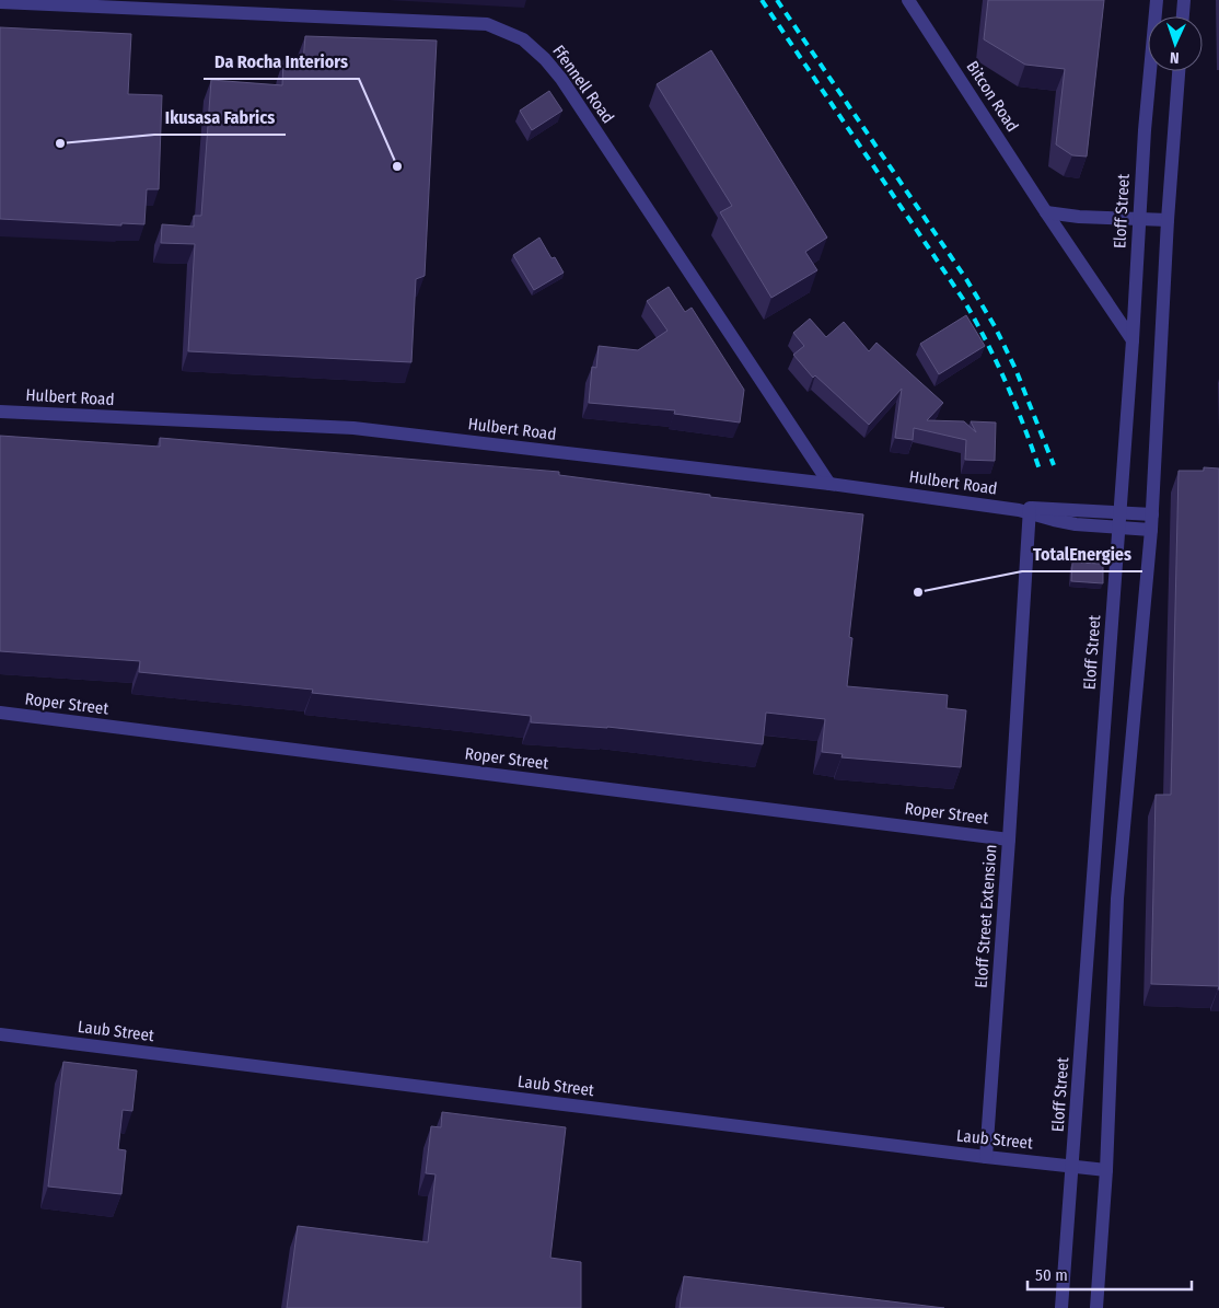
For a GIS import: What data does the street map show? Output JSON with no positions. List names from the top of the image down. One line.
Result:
{"streets":{"street":["Ffennell Road","Bitcon Road","Eloff Street","Hulbert Road","Roper Street","Eloff Street Extension","Laub Street"]},"crossings":[["Ffennell Road","Hulbert Road"],["Bitcon Road","Eloff Street"],["Eloff Street","Hulbert Road"],["Eloff Street","Laub Street"],["Hulbert Road","Eloff Street Extension"],["Roper Street","Eloff Street Extension"],["Eloff Street Extension","Laub Street"]],"places":["Ikusasa Fabrics","Da Rocha Interiors","TotalEnergies"],"scale_bar":"50 m","north":"bottom"}
